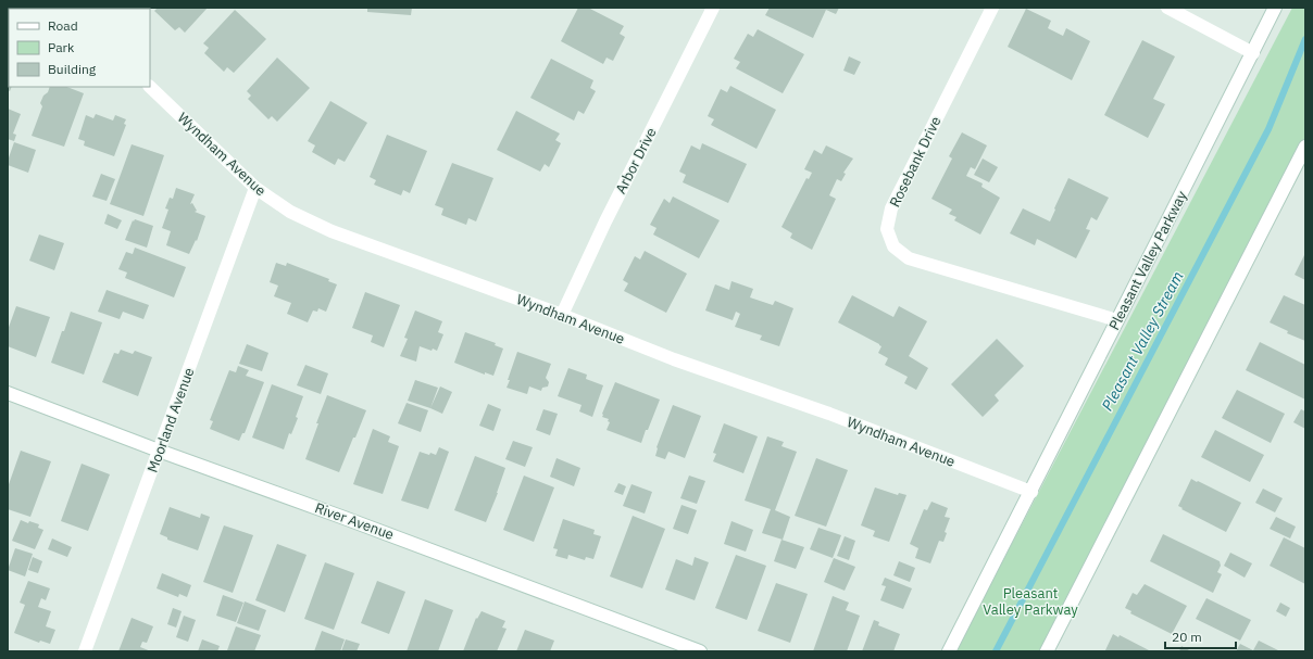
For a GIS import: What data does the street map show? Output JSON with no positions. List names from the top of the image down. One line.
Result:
{"streets":{"street":["Wyndham Avenue","Arbor Drive","Rosebank Drive","Pleasant Valley Parkway","Moorland Avenue","River Avenue"]},"crossings":[["Wyndham Avenue","Arbor Drive"],["Wyndham Avenue","Pleasant Valley Parkway"],["Wyndham Avenue","Moorland Avenue"],["Rosebank Drive","Pleasant Valley Parkway"],["Moorland Avenue","River Avenue"]],"water":["Pleasant Valley Stream"],"parks":["Pleasant Valley Parkway"],"legend":["Road","Park","Building"],"scale_bar":"20 m"}
